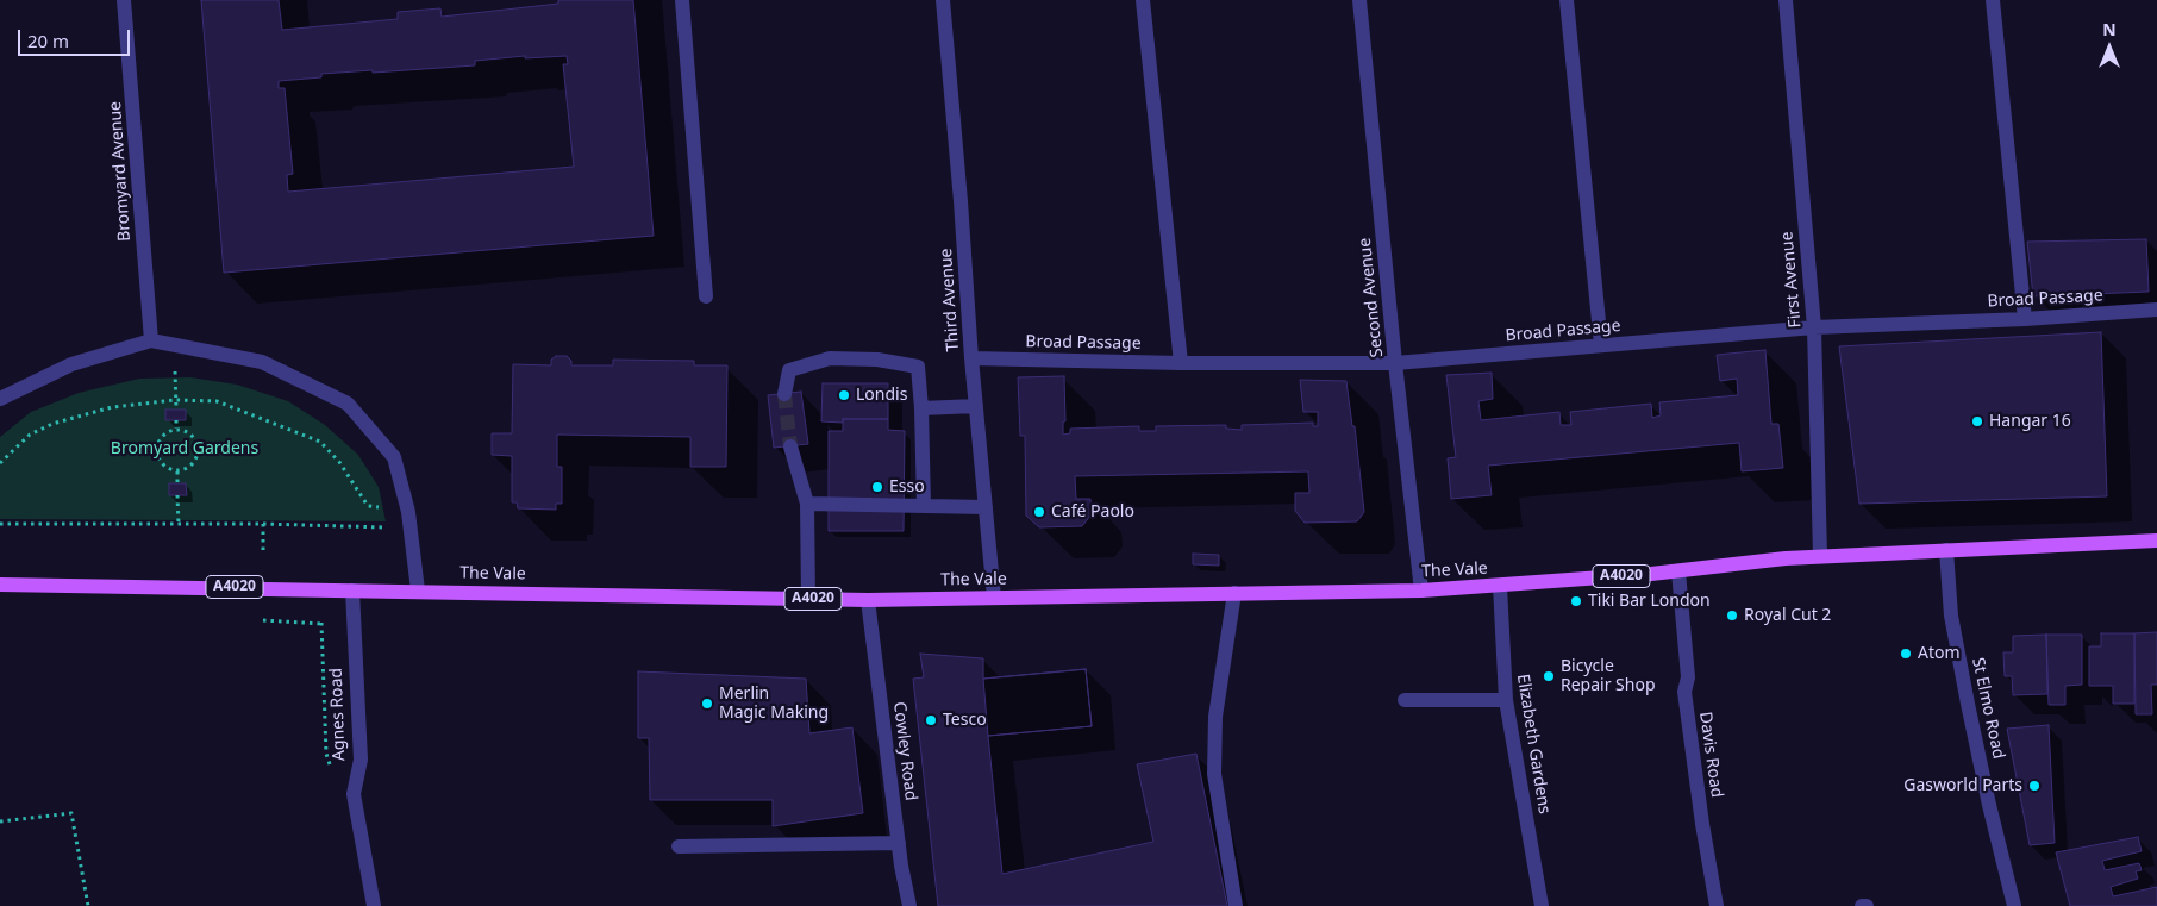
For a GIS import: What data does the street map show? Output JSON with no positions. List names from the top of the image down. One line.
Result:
{"streets":{"main road":["The Vale","A4020"],"street":["Bromyard Avenue","First Avenue","Second Avenue","Broad Passage","Third Avenue","St Elmo Road","Agnes Road","Elizabeth Gardens","Cowley Road","Davis Road"]},"crossings":[["First Avenue","Broad Passage"],["First Avenue","The Vale"],["Second Avenue","Broad Passage"],["Second Avenue","The Vale"],["Broad Passage","Third Avenue"],["Third Avenue","The Vale"],["The Vale","A4020"],["The Vale","St Elmo Road"],["The Vale","Agnes Road"],["The Vale","Elizabeth Gardens"],["The Vale","Cowley Road"],["The Vale","Davis Road"],["A4020","St Elmo Road"]],"parks":["Bromyard Gardens"],"places":["Londis","Hangar 16","Esso","Café Paolo","Tiki Bar London","Royal Cut 2","Atom","Bicycle Repair Shop","Merlin Magic Making","Tesco","Gasworld Parts"],"scale_bar":"20 m","north":"top"}
